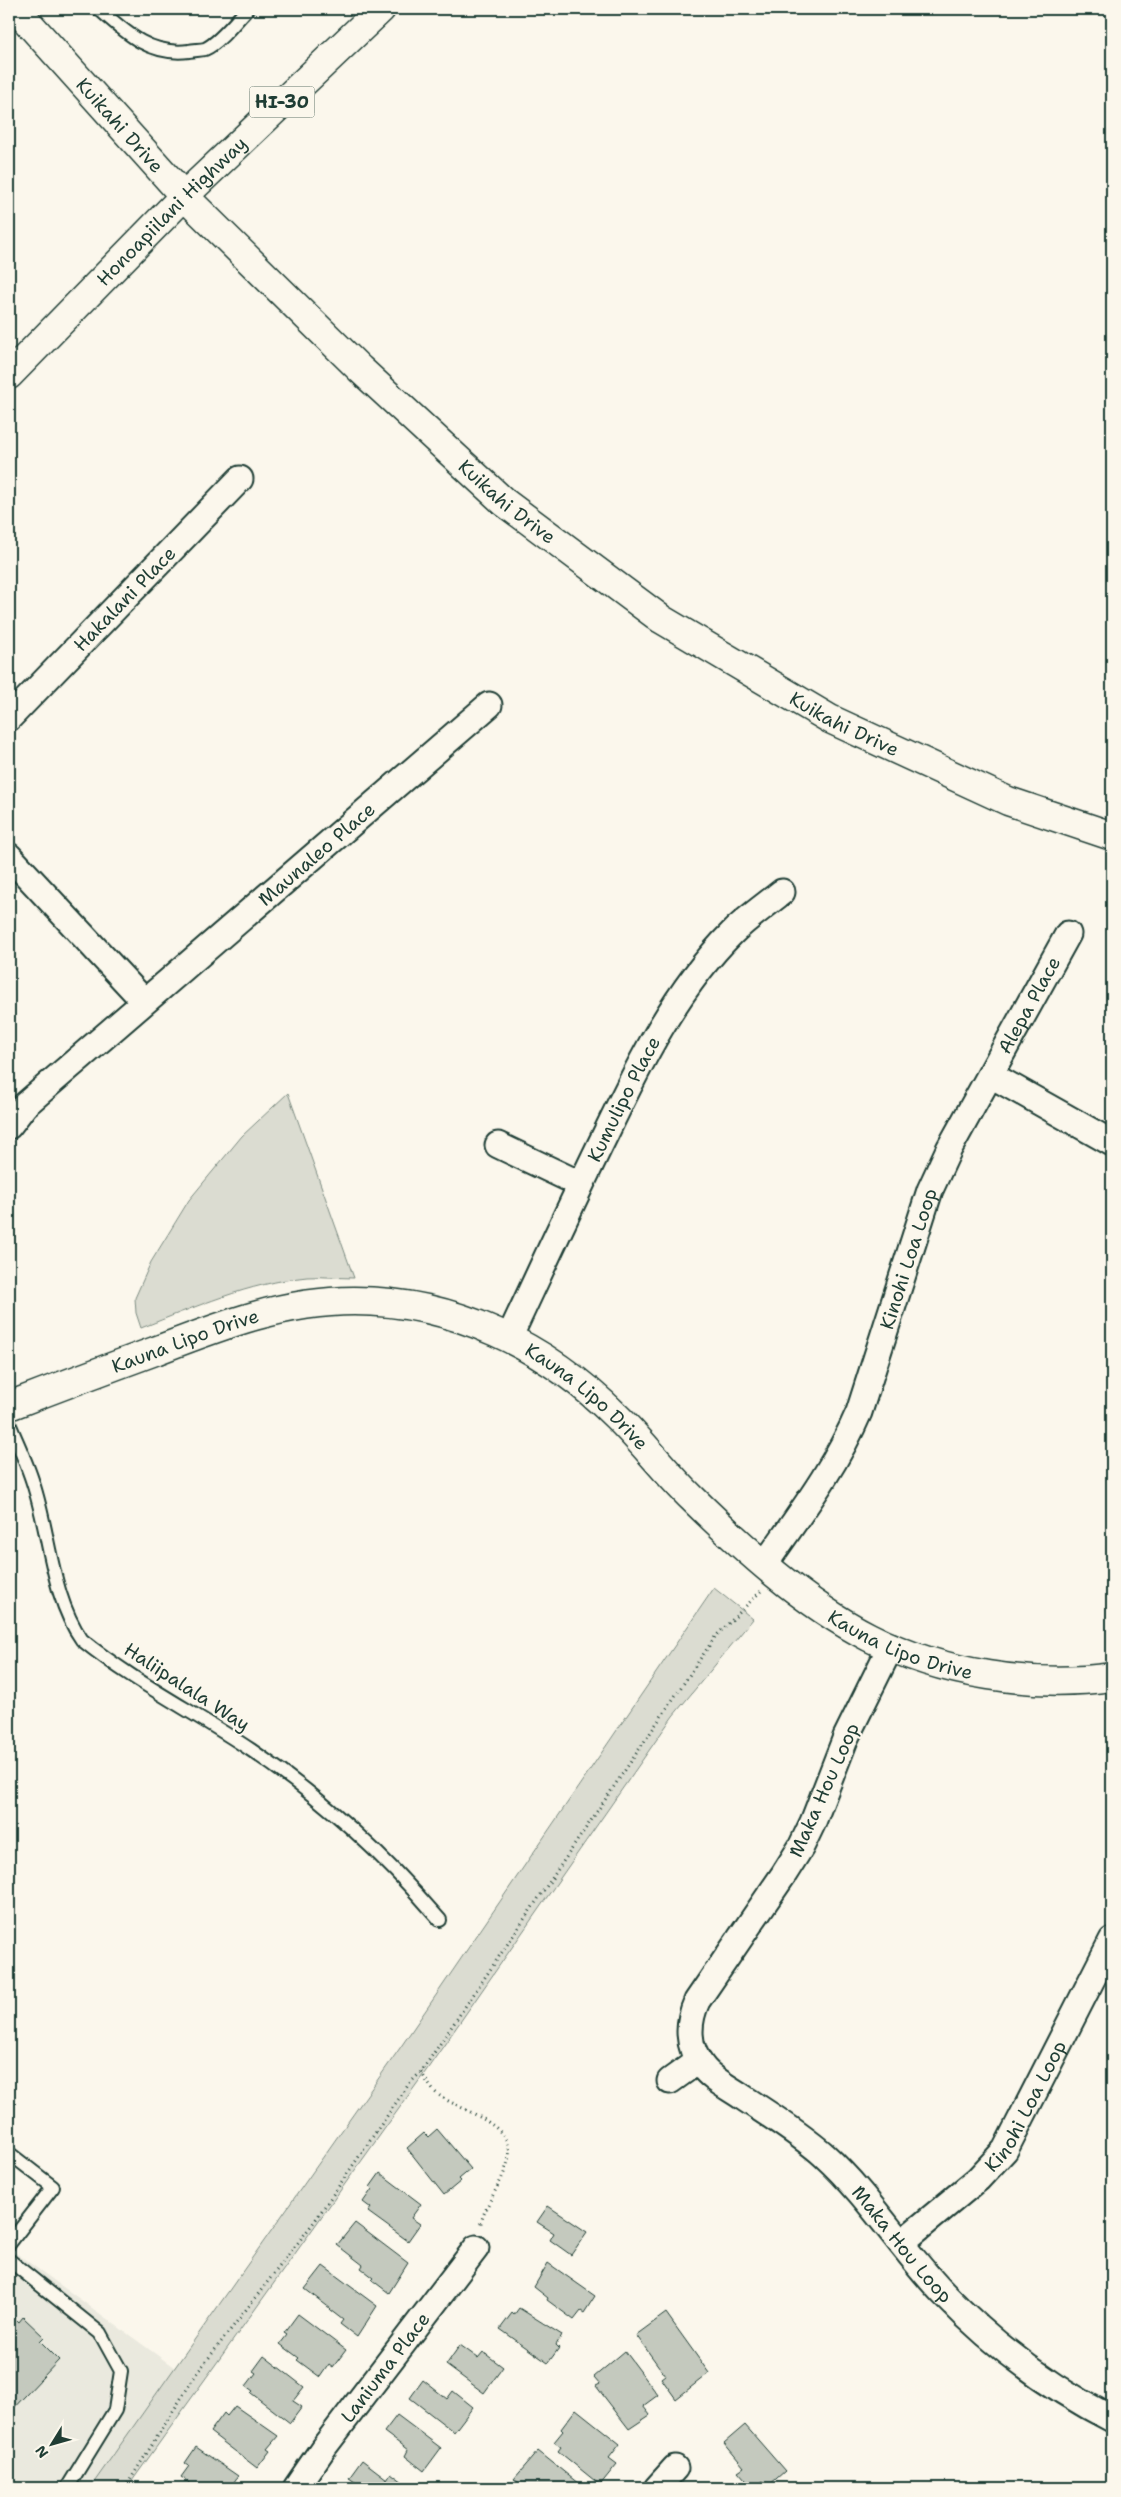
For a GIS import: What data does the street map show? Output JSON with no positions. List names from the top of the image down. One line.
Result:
{"streets":{"street":["HI-30","Kuikahi Drive","Honoapiilani Highway","Hakalani Place","Maunaleo Place","Alepa Place","Kumulipo Place","Kinohi Loa Loop","Kauna Lipo Drive","Maka Hou Loop","Laniuma Place"],"lane":["Haliipalala Way"]},"crossings":[["Kuikahi Drive","Honoapiilani Highway"],["Alepa Place","Kinohi Loa Loop"],["Kumulipo Place","Kauna Lipo Drive"],["Kinohi Loa Loop","Kauna Lipo Drive"],["Kinohi Loa Loop","Maka Hou Loop"],["Kauna Lipo Drive","Maka Hou Loop"]],"north":"bottom left"}
